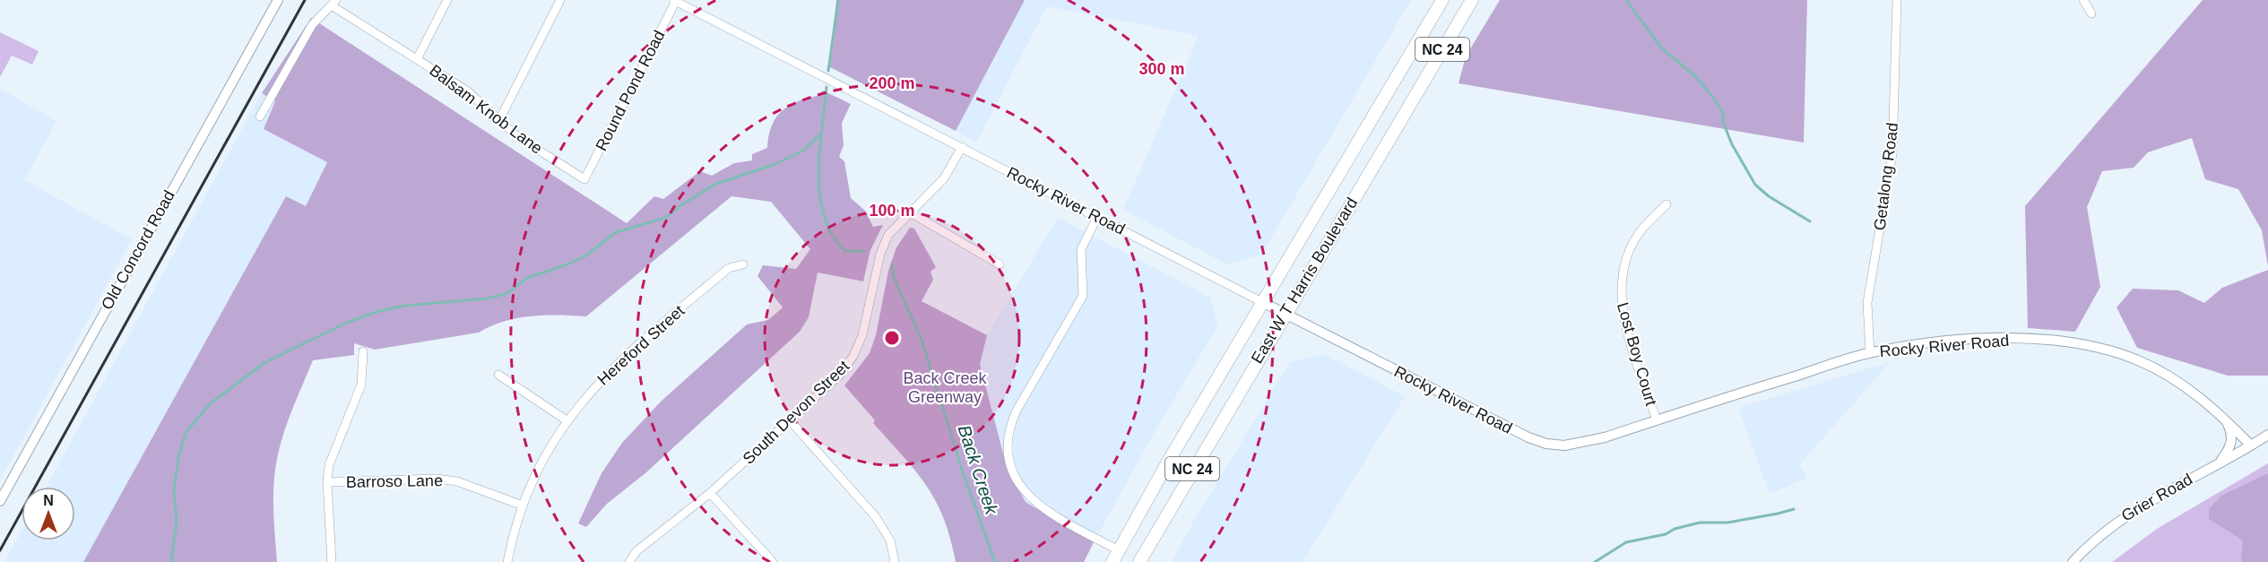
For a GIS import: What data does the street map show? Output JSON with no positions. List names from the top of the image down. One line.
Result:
{"streets":{"main road":["NC 24","East W T Harris Boulevard"],"street":["Round Pond Road","Balsam Knob Lane","Getalong Road","Rocky River Road","Old Concord Road","Hereford Street","Lost Boy Court","South Devon Street","Barroso Lane","Grier Road"]},"crossings":[["Round Pond Road","Balsam Knob Lane"],["Round Pond Road","Rocky River Road"],["Getalong Road","Rocky River Road"],["Rocky River Road","East W T Harris Boulevard"],["Rocky River Road","Lost Boy Court"],["Rocky River Road","South Devon Street"],["Rocky River Road","Grier Road"],["Hereford Street","Barroso Lane"]],"water":["Back Creek"],"parks":["Back Creek Greenway"],"north":"top","rings":["300 m","200 m","100 m"]}
